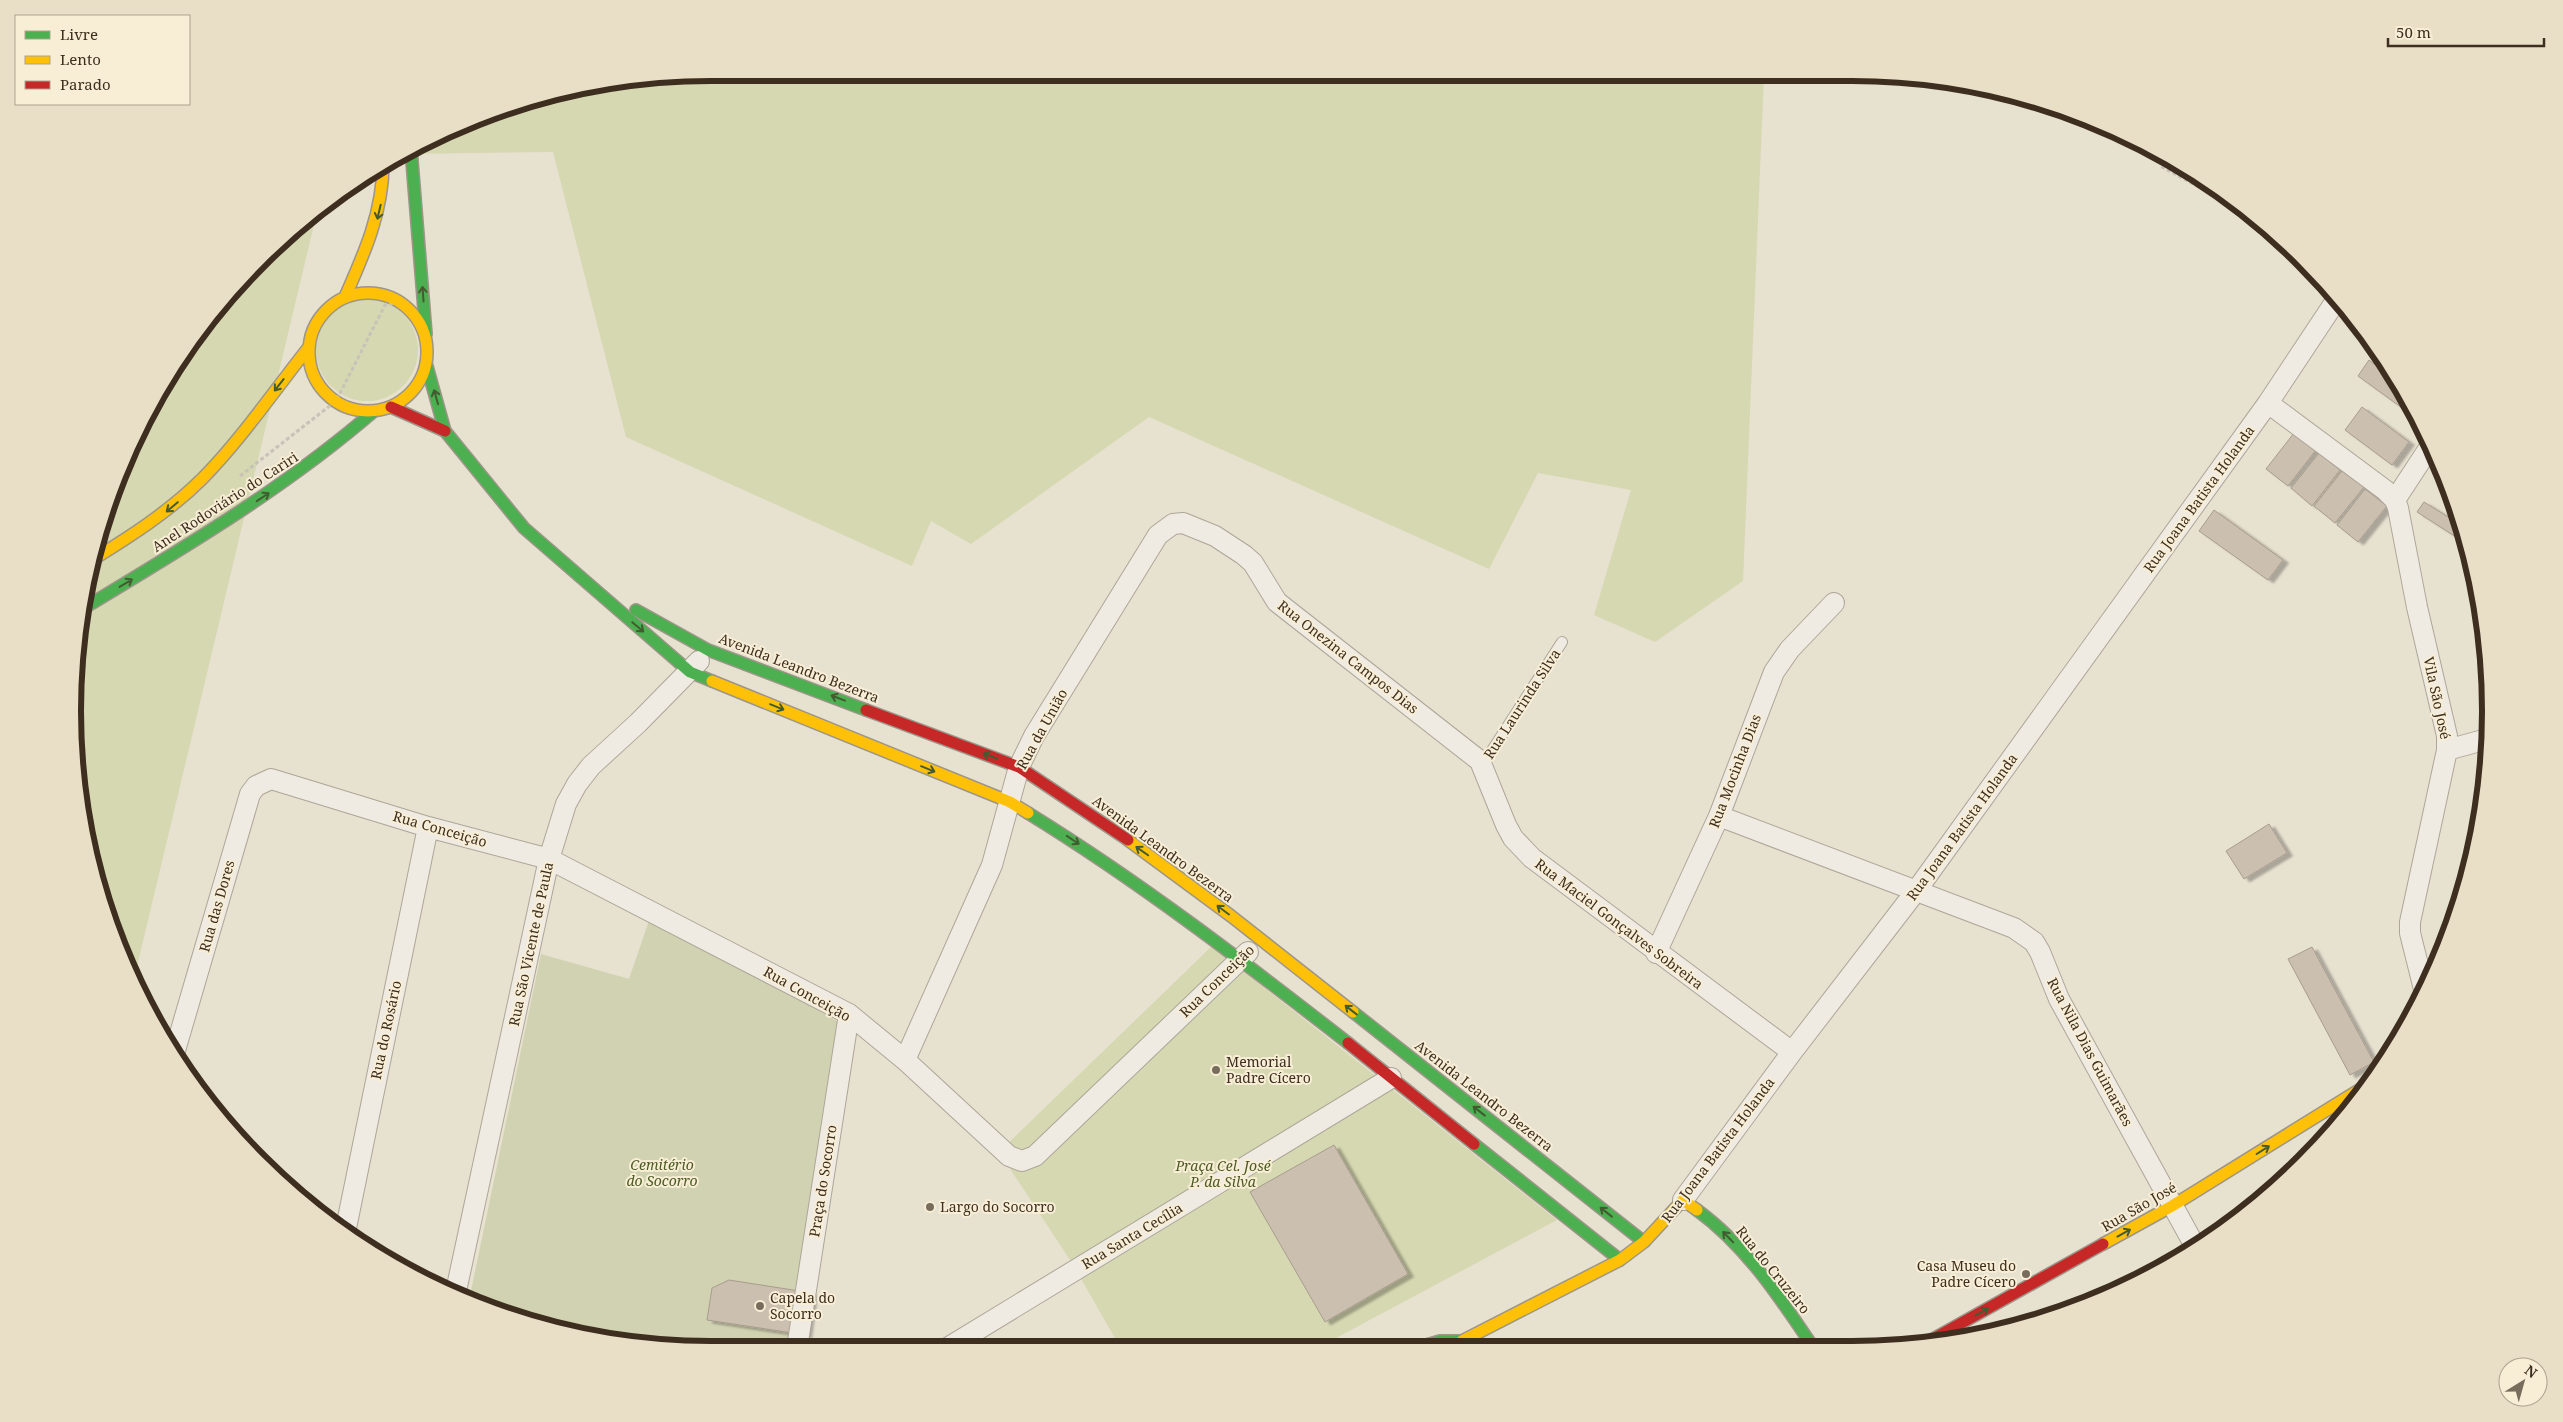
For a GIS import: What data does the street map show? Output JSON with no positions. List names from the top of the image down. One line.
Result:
{"streets":{"street":["Rua Joana Batista Holanda","Anel Rodoviário do Cariri","Rua Onezina Campos Dias","Avenida Leandro Bezerra","Vila São José","Rua da União","Rua Mocinha Dias","Rua Conceição","Rua das Dores","Rua Maciel Gonçalves Sobreira","Rua São Vicente de Paula","Rua do Rosário","Rua Nila Dias Guimarães","Praça do Socorro","Rua São José","Rua Santa Cecília","Rua do Cruzeiro"],"lane":["Rua Laurinda Silva"]},"crossings":[["Rua Joana Batista Holanda","Avenida Leandro Bezerra"],["Rua Joana Batista Holanda","Rua Maciel Gonçalves Sobreira"],["Rua Joana Batista Holanda","Rua Nila Dias Guimarães"],["Rua Joana Batista Holanda","Rua do Cruzeiro"],["Rua Onezina Campos Dias","Rua Laurinda Silva"],["Rua Onezina Campos Dias","Rua da União"],["Rua Onezina Campos Dias","Rua Maciel Gonçalves Sobreira"],["Avenida Leandro Bezerra","Rua da União"],["Avenida Leandro Bezerra","Rua Conceição"],["Avenida Leandro Bezerra","Rua São Vicente de Paula"],["Avenida Leandro Bezerra","Rua Santa Cecília"],["Rua Laurinda Silva","Rua Maciel Gonçalves Sobreira"],["Rua da União","Rua Conceição"],["Rua Mocinha Dias","Rua Maciel Gonçalves Sobreira"],["Rua Mocinha Dias","Rua Nila Dias Guimarães"],["Rua Conceição","Rua das Dores"],["Rua Conceição","Rua São Vicente de Paula"],["Rua Conceição","Rua do Rosário"],["Rua Conceição","Praça do Socorro"],["Rua Nila Dias Guimarães","Rua São José"]],"one_way":["Rua São José","Rua do Cruzeiro"],"parks":["Cemitério do Socorro","Praça Cel. José P. da Silva"],"places":["Memorial Padre Cícero","Largo do Socorro","Casa Museu do Padre Cícero","Capela do Socorro"],"legend":["Livre","Lento","Parado"],"scale_bar":"50 m","north":"top right"}
